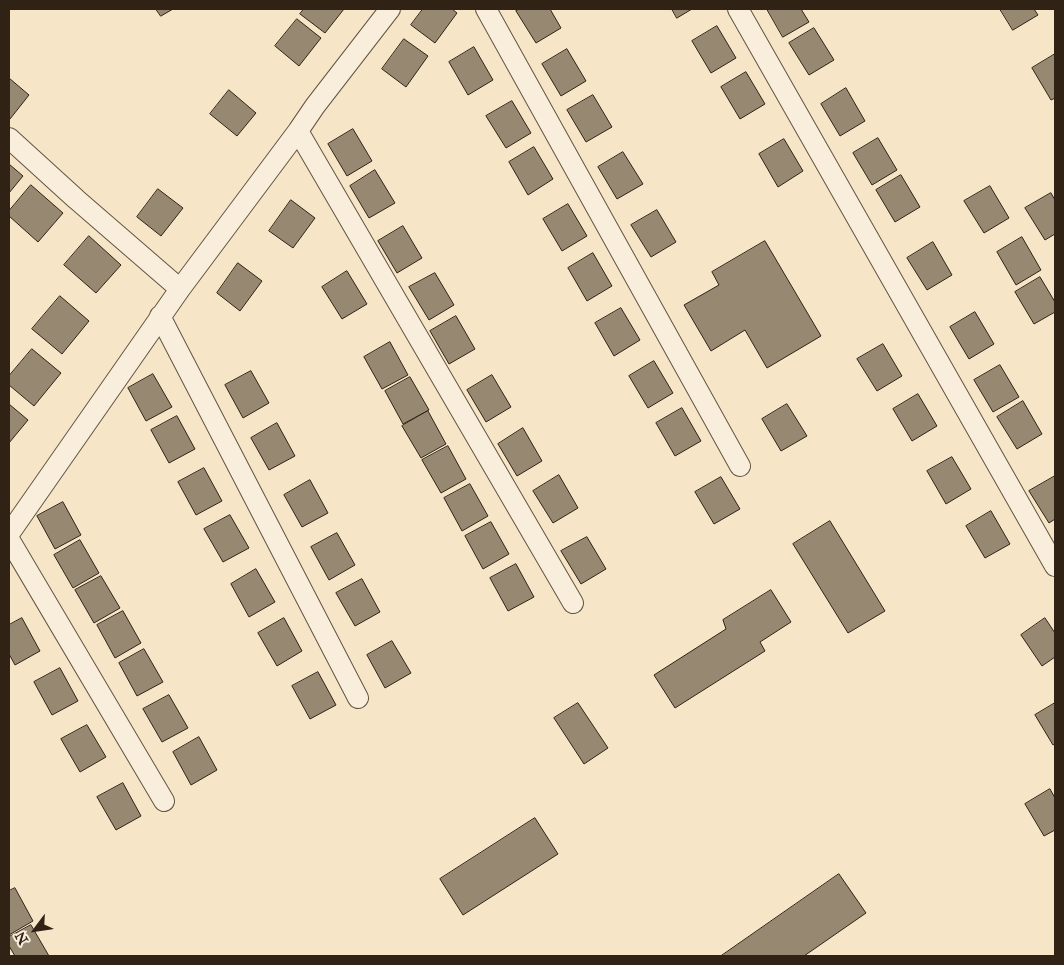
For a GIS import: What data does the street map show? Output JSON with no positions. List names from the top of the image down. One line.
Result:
{"north":"bottom left"}
